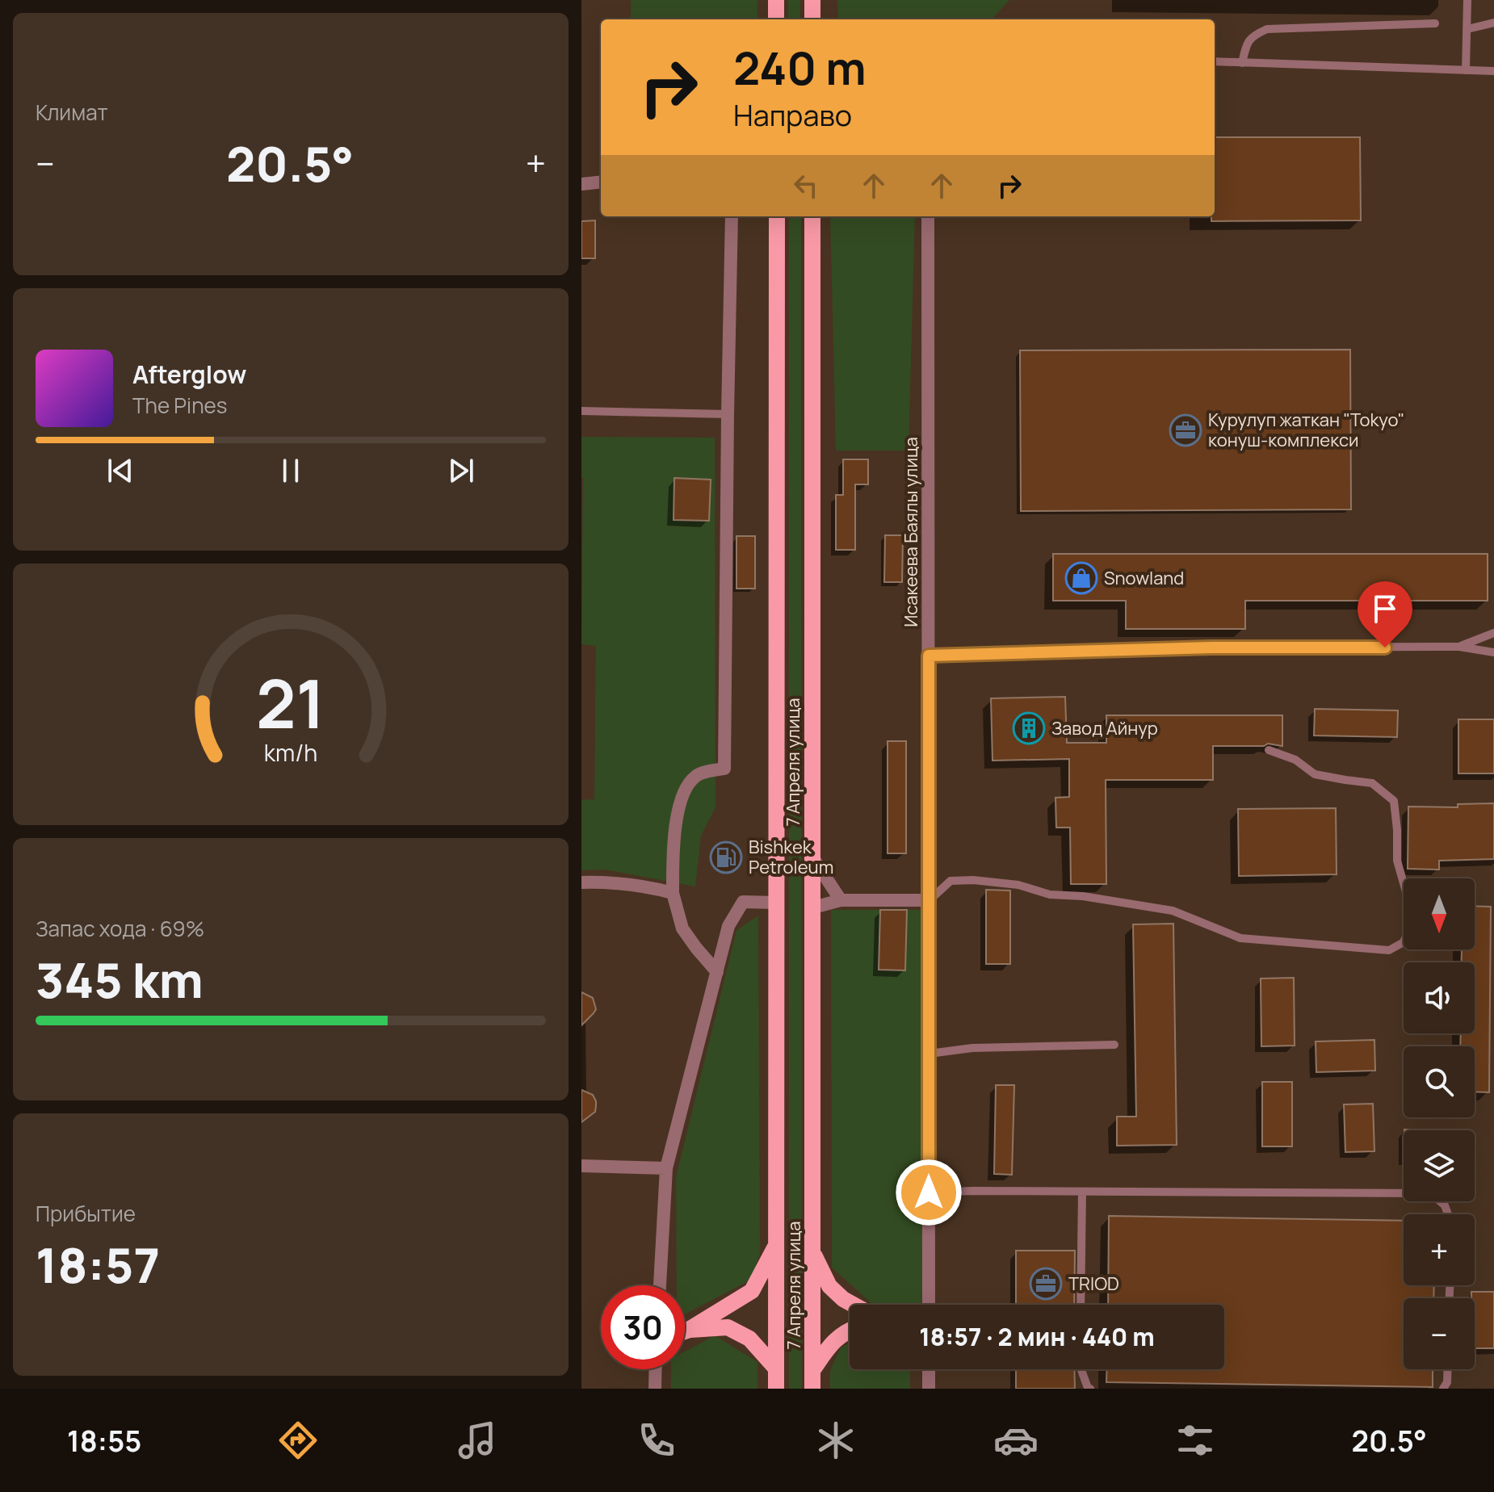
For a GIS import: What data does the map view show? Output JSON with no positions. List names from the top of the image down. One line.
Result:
{"streets":{"main road":["7 Апреля улица"],"street":["Исакеева Баялы улица"]},"places":{"office":["Курулуп жаткан \"Tokyo\" конуш-комплекси","TRIOD"],"shop":["Snowland"],"building":["Завод Айнур"],"fuel station":["Bishkek Petroleum"]},"north":"bottom","page":{"tile":["Климат",["Запас хода · 69%","345 km"],["Прибытие","18:57"]],"turn":["240 m","Направо"],"heat":["−","20.5°","+"],"song":["Afterglow","The Pines"],"map_buttons":["+","−"],"limit":"30","trip":"18:57 · 2 мин · 440 m","tabs":["18:55","20.5°"],"gauge":["21","km/h"]}}
